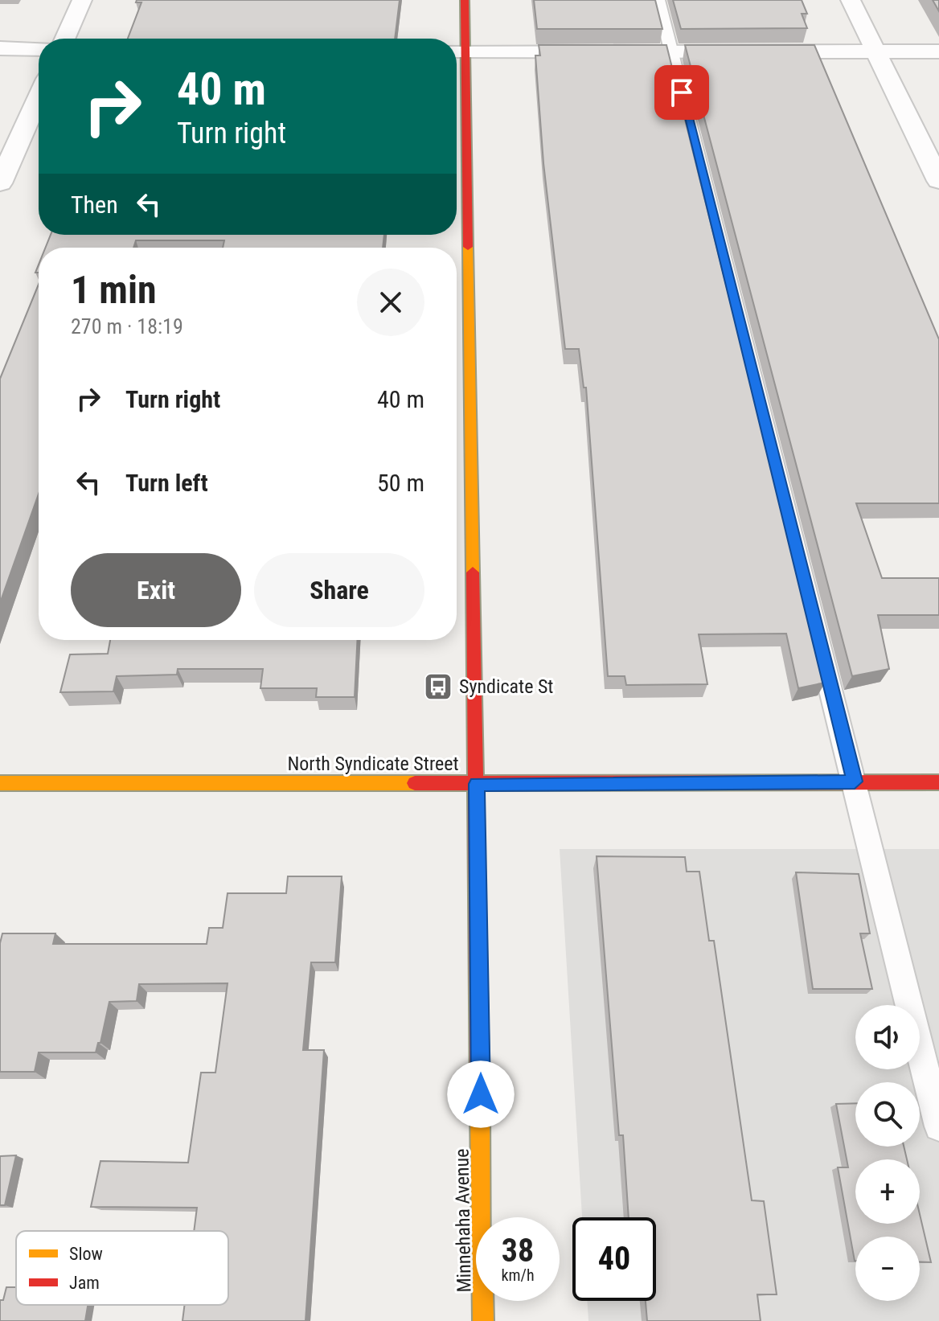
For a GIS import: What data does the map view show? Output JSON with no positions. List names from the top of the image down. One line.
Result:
{"streets":{"street":["North Syndicate Street","Minnehaha Avenue"]},"crossings":[["North Syndicate Street","Minnehaha Avenue"]],"places":{"bus stop":["Syndicate St"]},"legend":["Slow","Jam"],"page":{"turn":["40 m","Turn right"],"then":"Then","heading":["1 min","270 m · 18:19"],"list":[{"name":"Turn right","value":"40 m"},{"name":"Turn left","value":"50 m"}],"buttons":["Exit","Share"],"map_buttons":["+","−"],"speed":"38 km/h","limit":"40"}}
